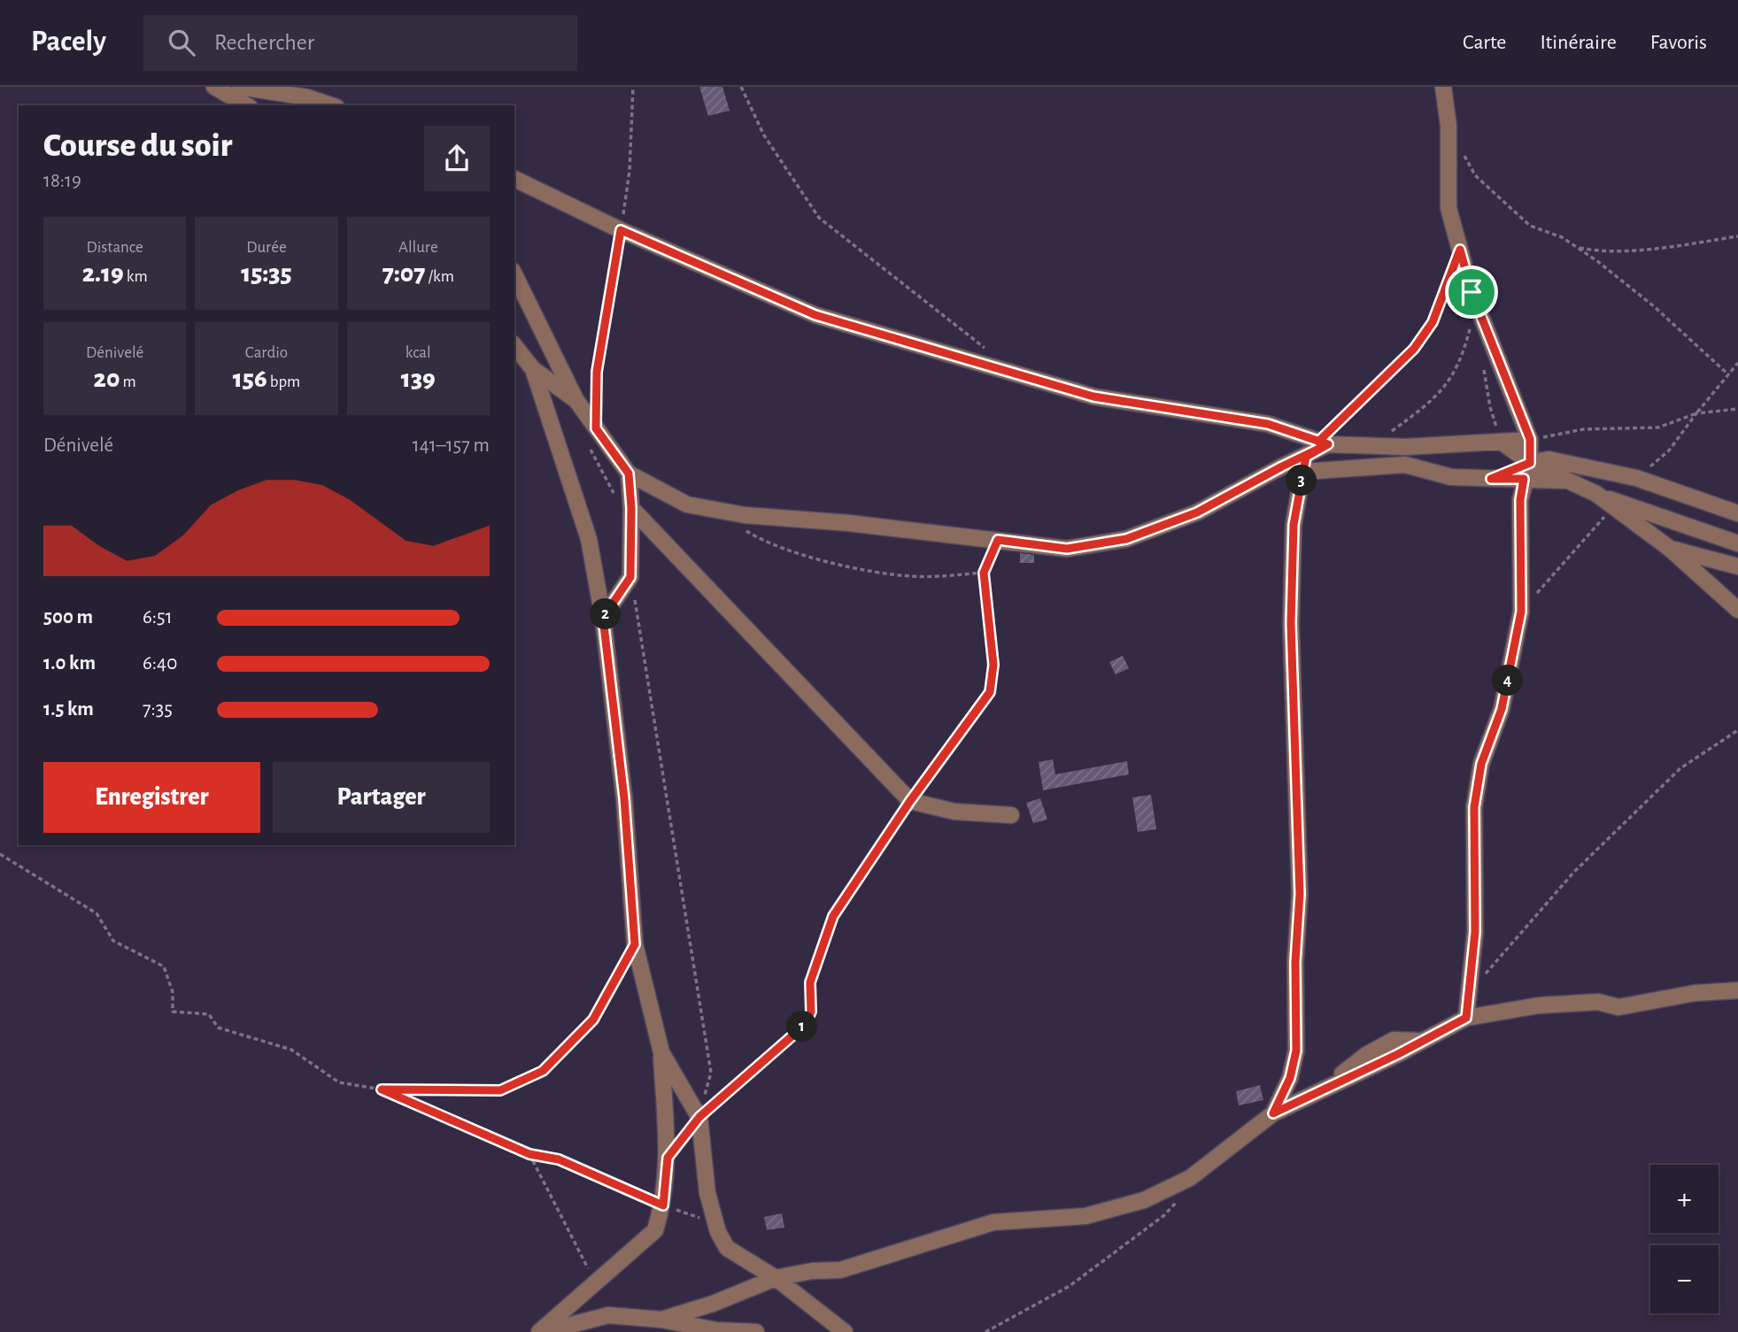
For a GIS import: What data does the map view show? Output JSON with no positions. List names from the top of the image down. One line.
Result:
{"page":{"header":"Pacely","search":"Rechercher","nav":["Carte","Itinéraire","Favoris"],"heading":["Course du soir","18:19"],"stats":[["Distance","2.19 km"],["Durée","15:35"],["Allure","7:07 /km"],["Dénivelé","20 m"],["Cardio","156 bpm"],["kcal","139"]],"chart":["Dénivelé","141–157 m"],"pins":["3","2","4","1"],"list":[{"name":"500 m","note":"6:51"},{"name":"1.0 km","note":"6:40"},{"name":"1.5 km","note":"7:35"}],"buttons":["Enregistrer","Partager"],"map_buttons":["+","−"]}}
